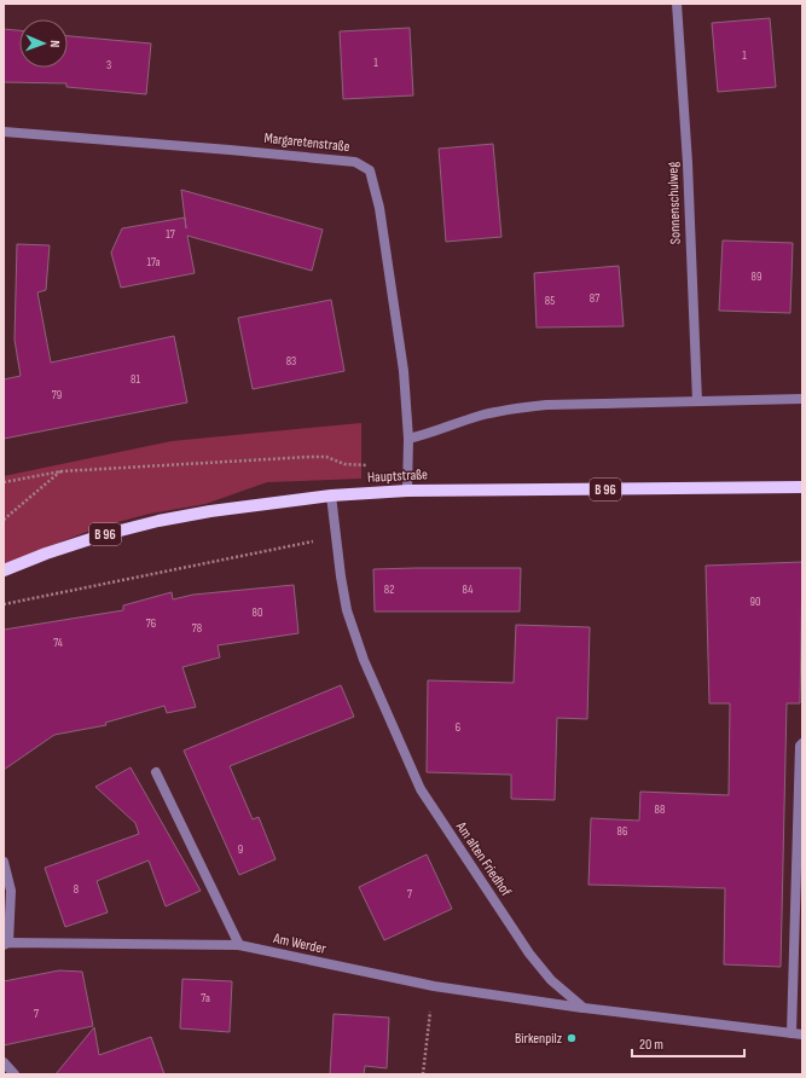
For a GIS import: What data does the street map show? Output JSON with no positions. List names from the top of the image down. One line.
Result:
{"streets":{"main road":["Hauptstraße","B 96"],"street":["Margaretenstraße","Sonnenschulweg","Am alten Friedhof","Am Werder"]},"crossings":[["Margaretenstraße","Hauptstraße"],["Hauptstraße","Am alten Friedhof"],["Am alten Friedhof","Am Werder"]],"places":["Birkenpilz"],"house_numbers":["1","1","3","17","17a","89","87","85","83","81","79","82","84","90","80","76","78","74","6","88","86","9","8","7","7a","7"],"scale_bar":"20 m","north":"right"}
